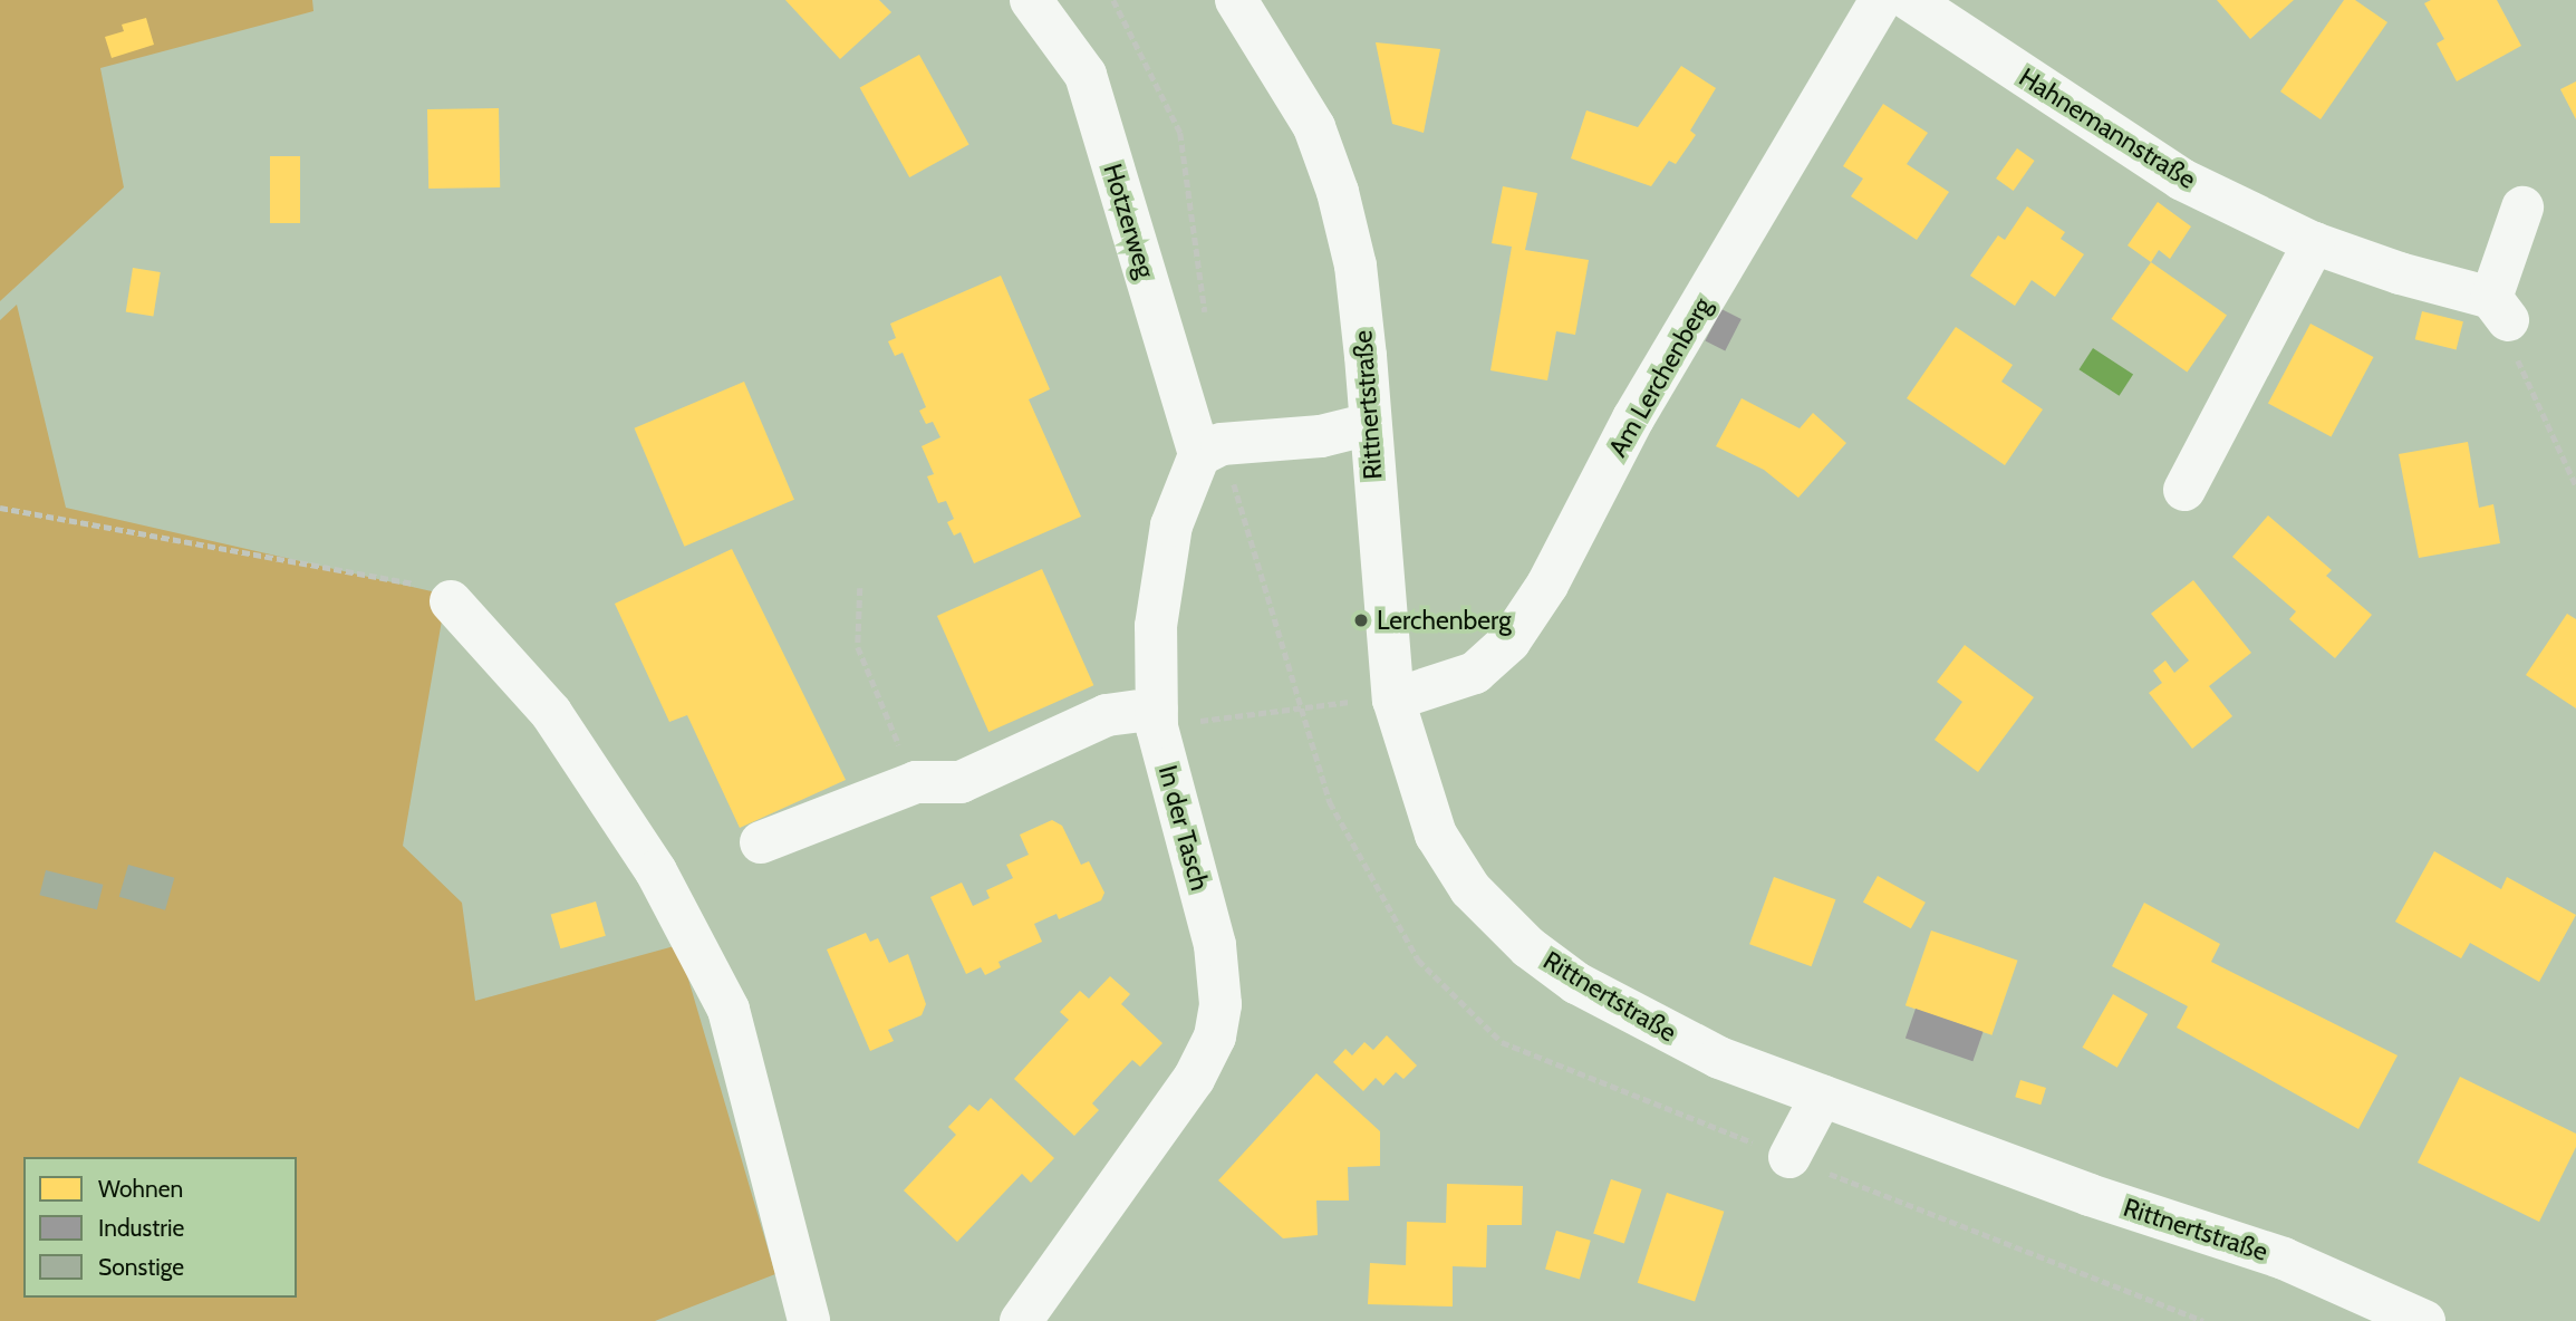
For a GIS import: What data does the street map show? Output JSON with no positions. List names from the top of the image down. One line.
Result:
{"streets":{"street":["Hahnemannstraße","Hotzerweg","Am Lerchenberg","Rittnertstraße","In der Tasch"]},"crossings":[["Hotzerweg","In der Tasch"],["Am Lerchenberg","Rittnertstraße"]],"places":["Lerchenberg"],"legend":["Wohnen","Industrie","Sonstige"]}
